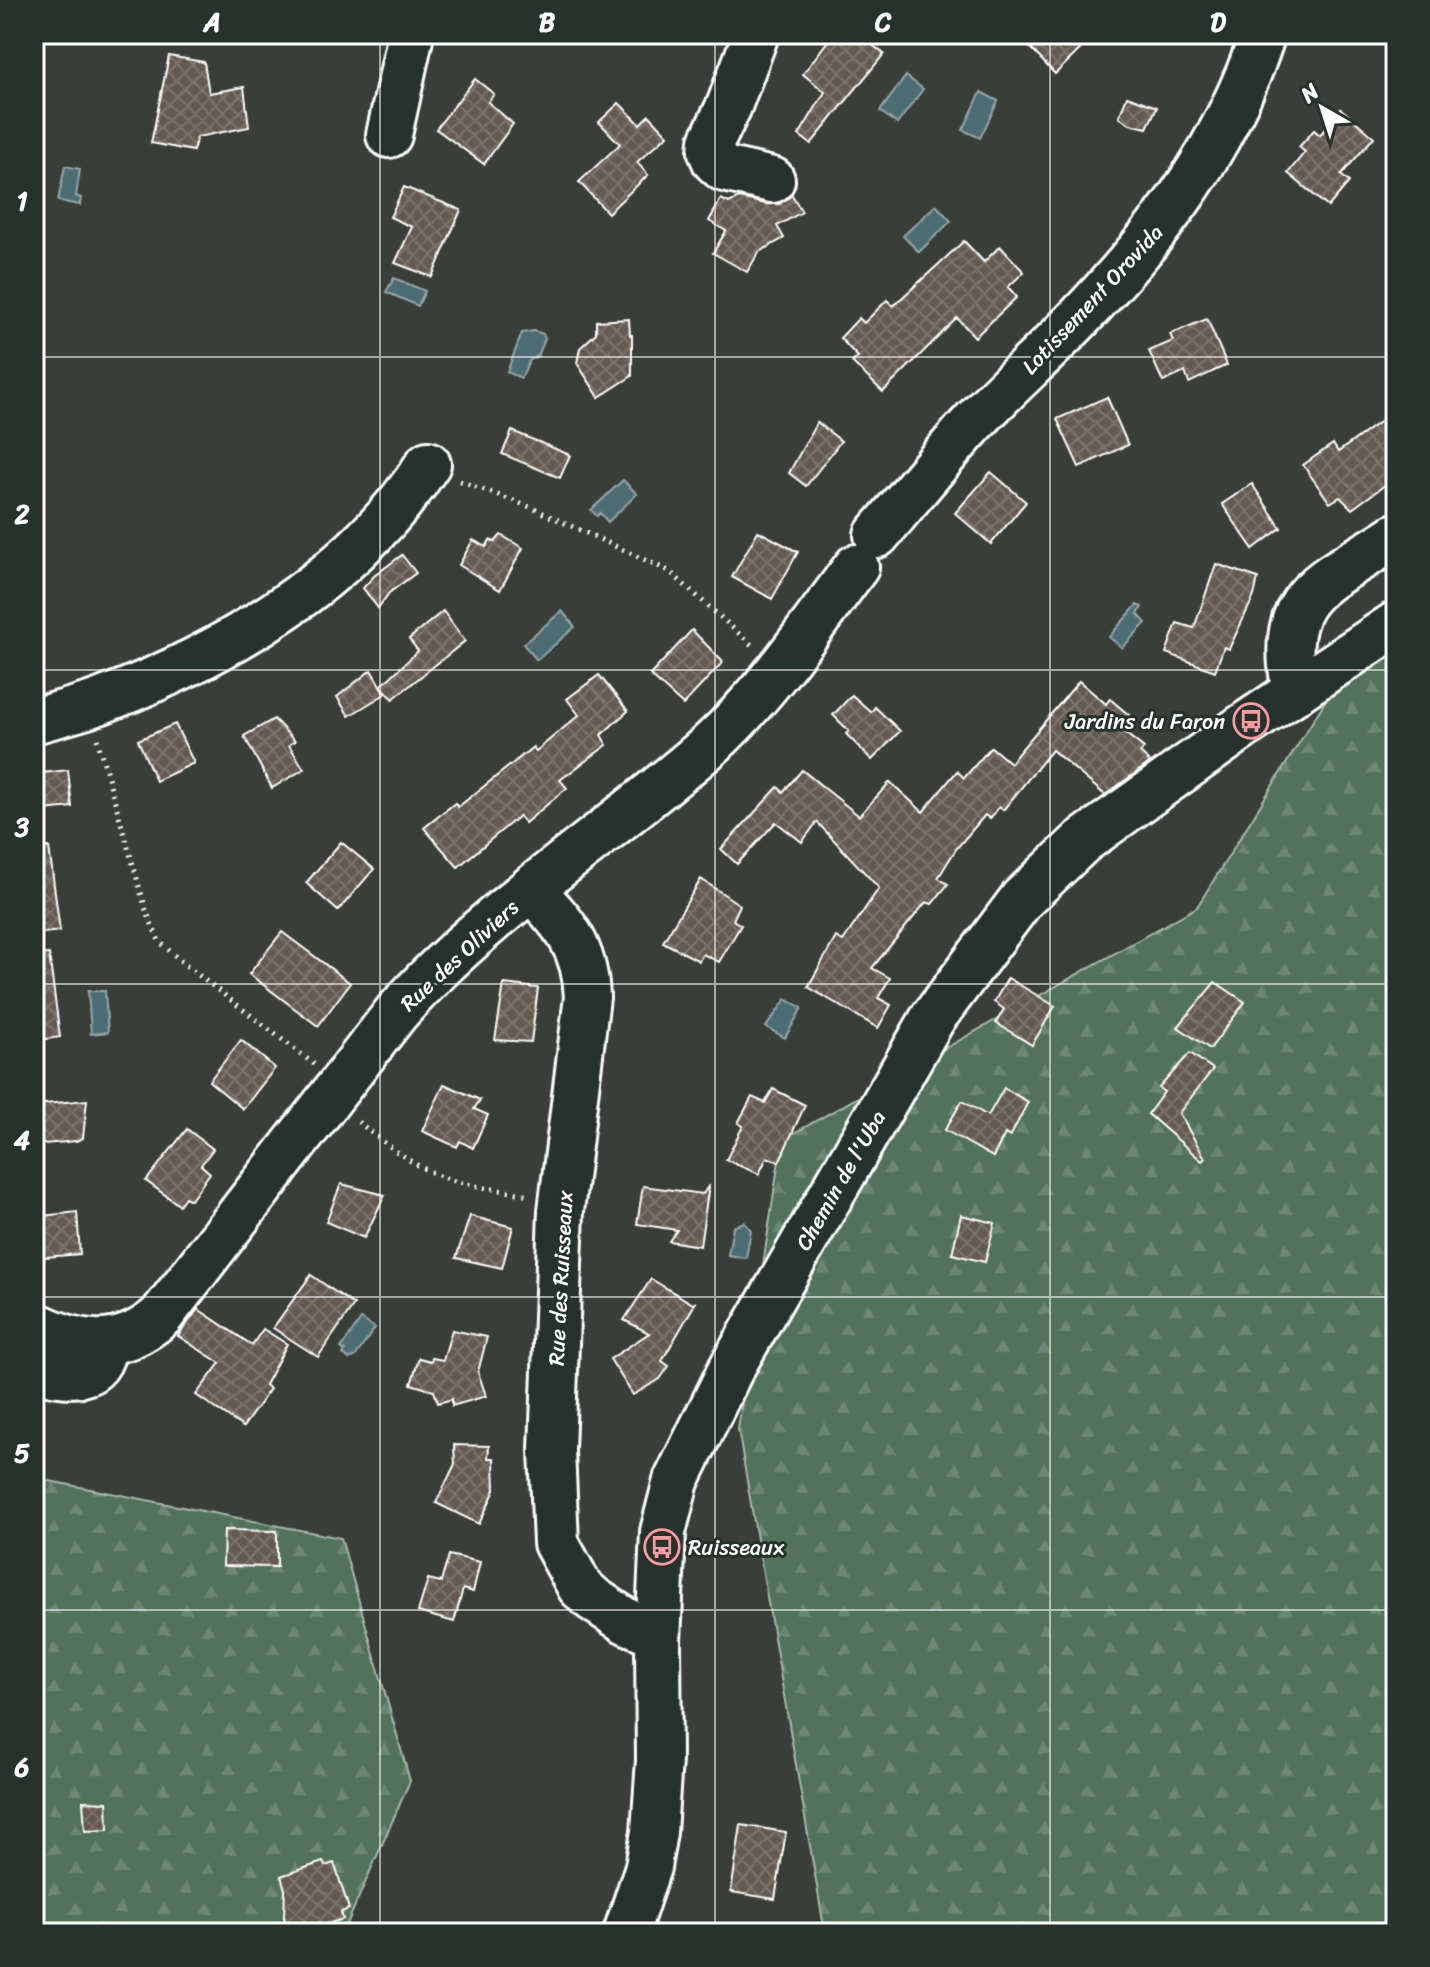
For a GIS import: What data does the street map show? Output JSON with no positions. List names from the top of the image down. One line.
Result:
{"streets":{"street":["Lotissement Orovida","Rue des Oliviers","Chemin de l'Uba","Rue des Ruisseaux"]},"crossings":[["Lotissement Orovida","Rue des Oliviers"],["Rue des Oliviers","Rue des Ruisseaux"],["Chemin de l'Uba","Rue des Ruisseaux"]],"places":{"bus stop":["Jardins du Faron","Ruisseaux"]},"north":"top left","grid":{"columns":["A","B","C","D"],"rows":["1","2","3","4","5","6"]}}
